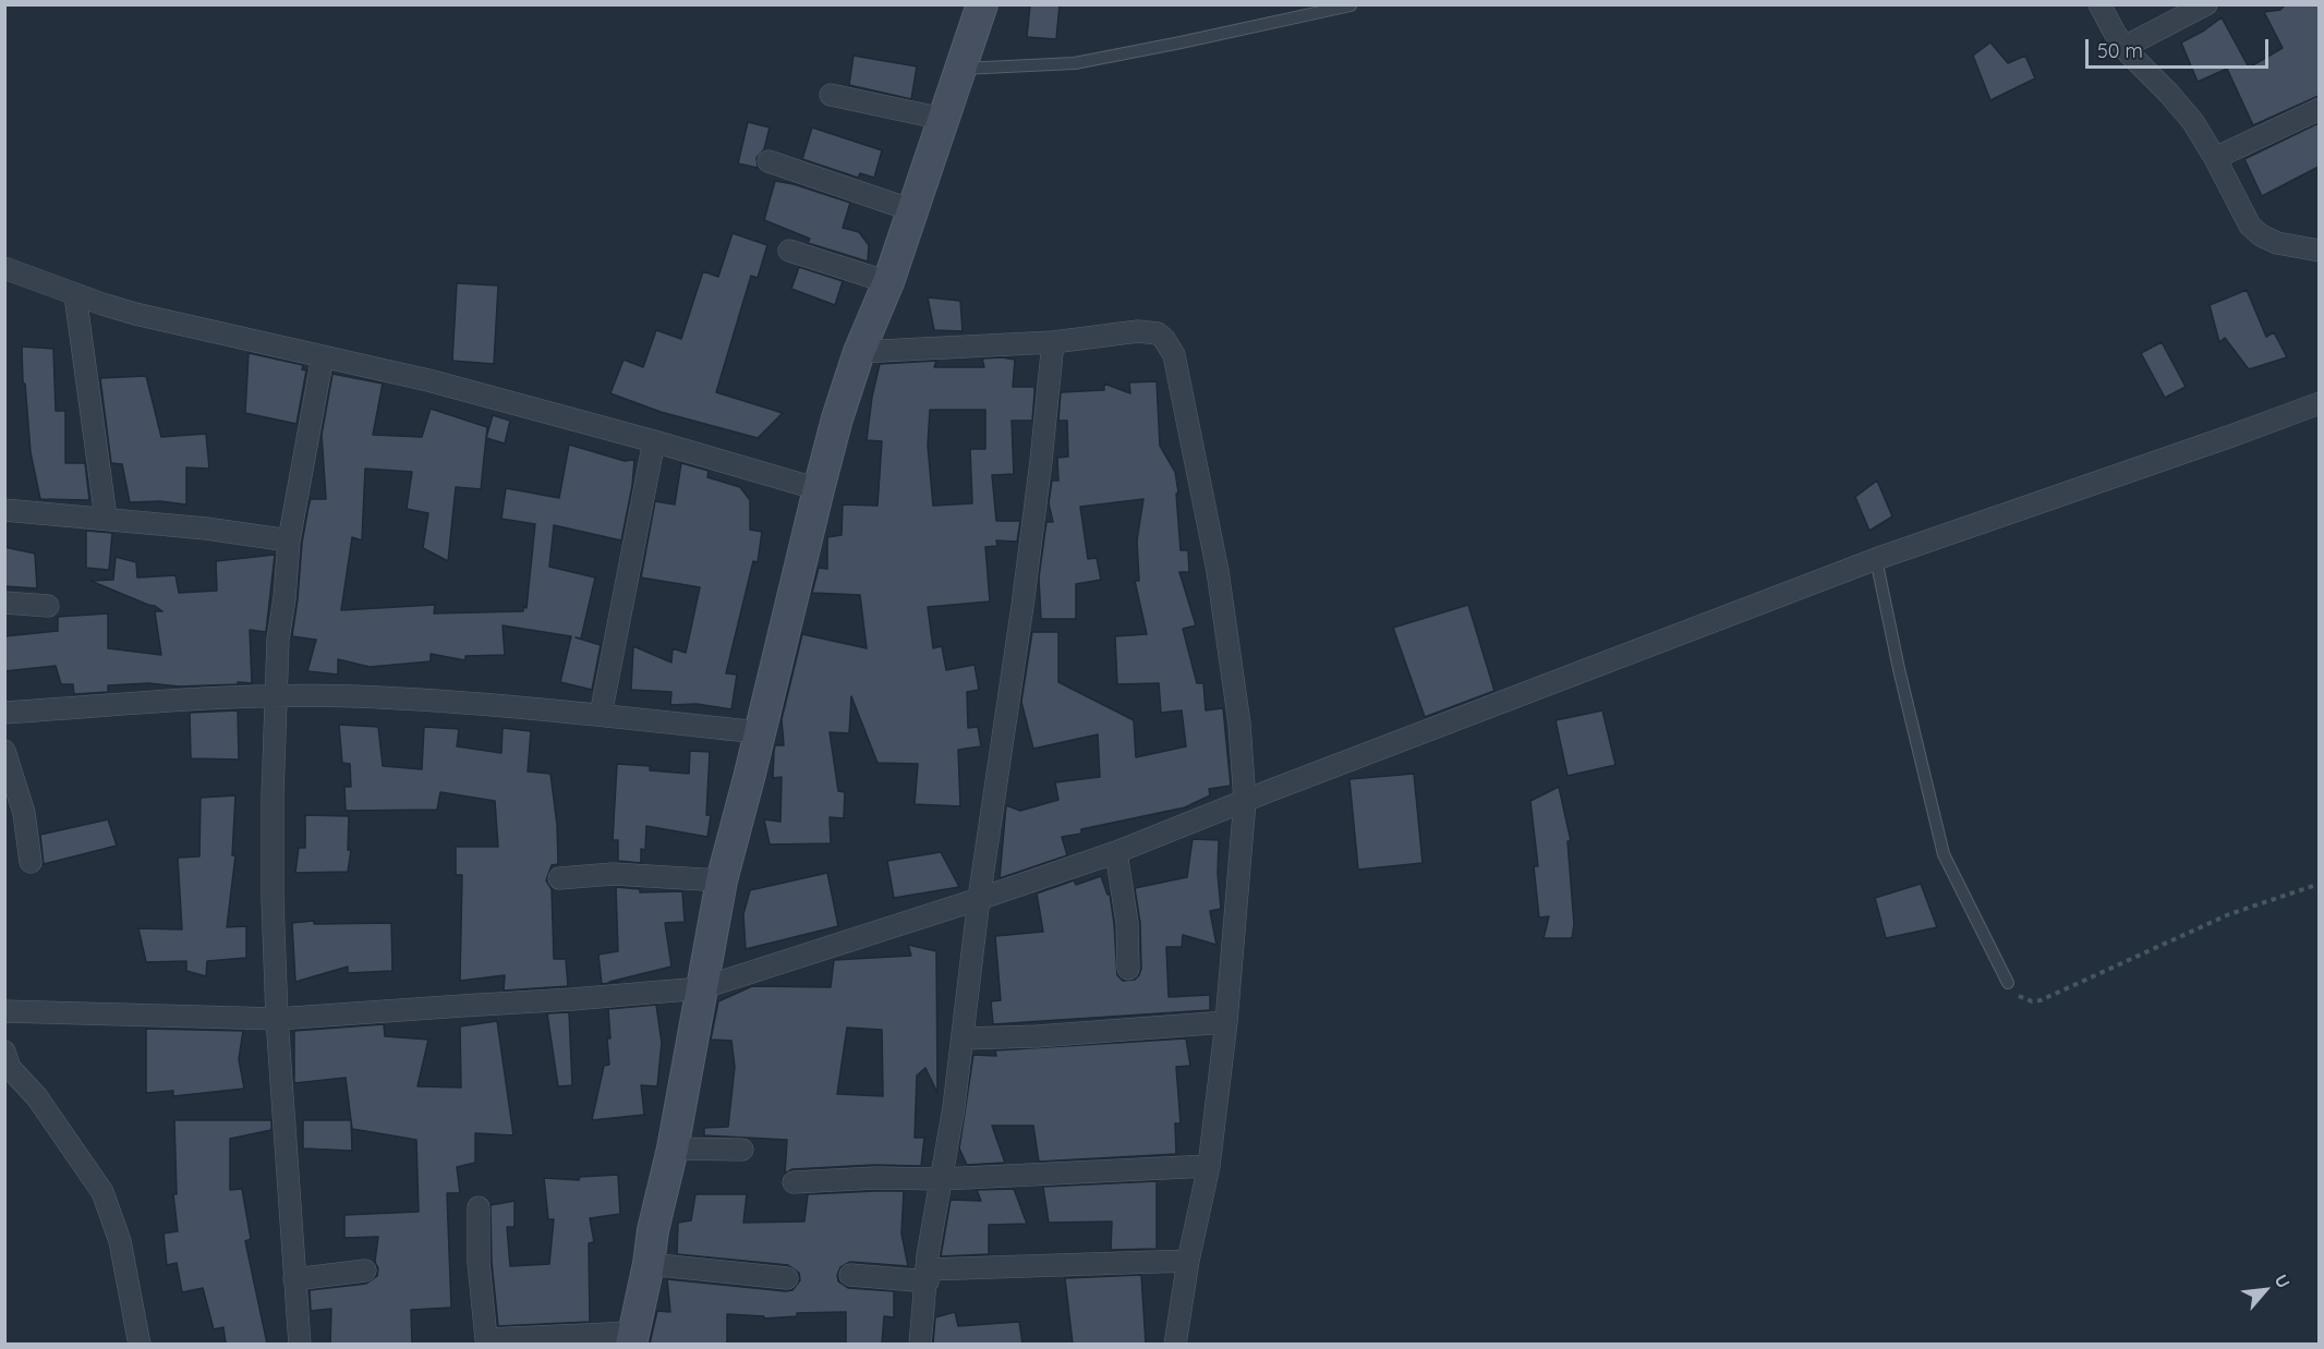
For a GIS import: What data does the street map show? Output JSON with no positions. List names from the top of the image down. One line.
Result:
{"scale_bar":"50 m","north":"top right"}
